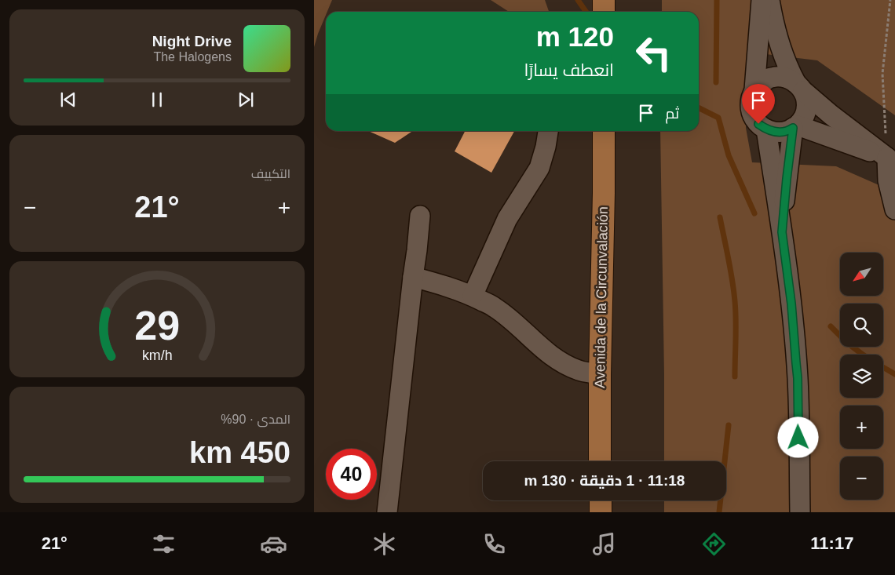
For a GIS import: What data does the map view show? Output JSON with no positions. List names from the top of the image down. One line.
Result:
{"streets":{"main road":["Avenida de la Circunvalación"]},"north":"bottom left","page":{"turn":["120 m","انعطف يسارًا"],"song":["Night Drive","The Halogens"],"then":"ثم","tile":["التكييف",["المدى · 90%","450 km"]],"heat":["−","21°","+"],"map_buttons":["+","−"],"limit":"40","trip":"11:18 · 1 دقيقة · 130 m","tabs":["11:17","21°"],"gauge":["29","km/h"]}}
